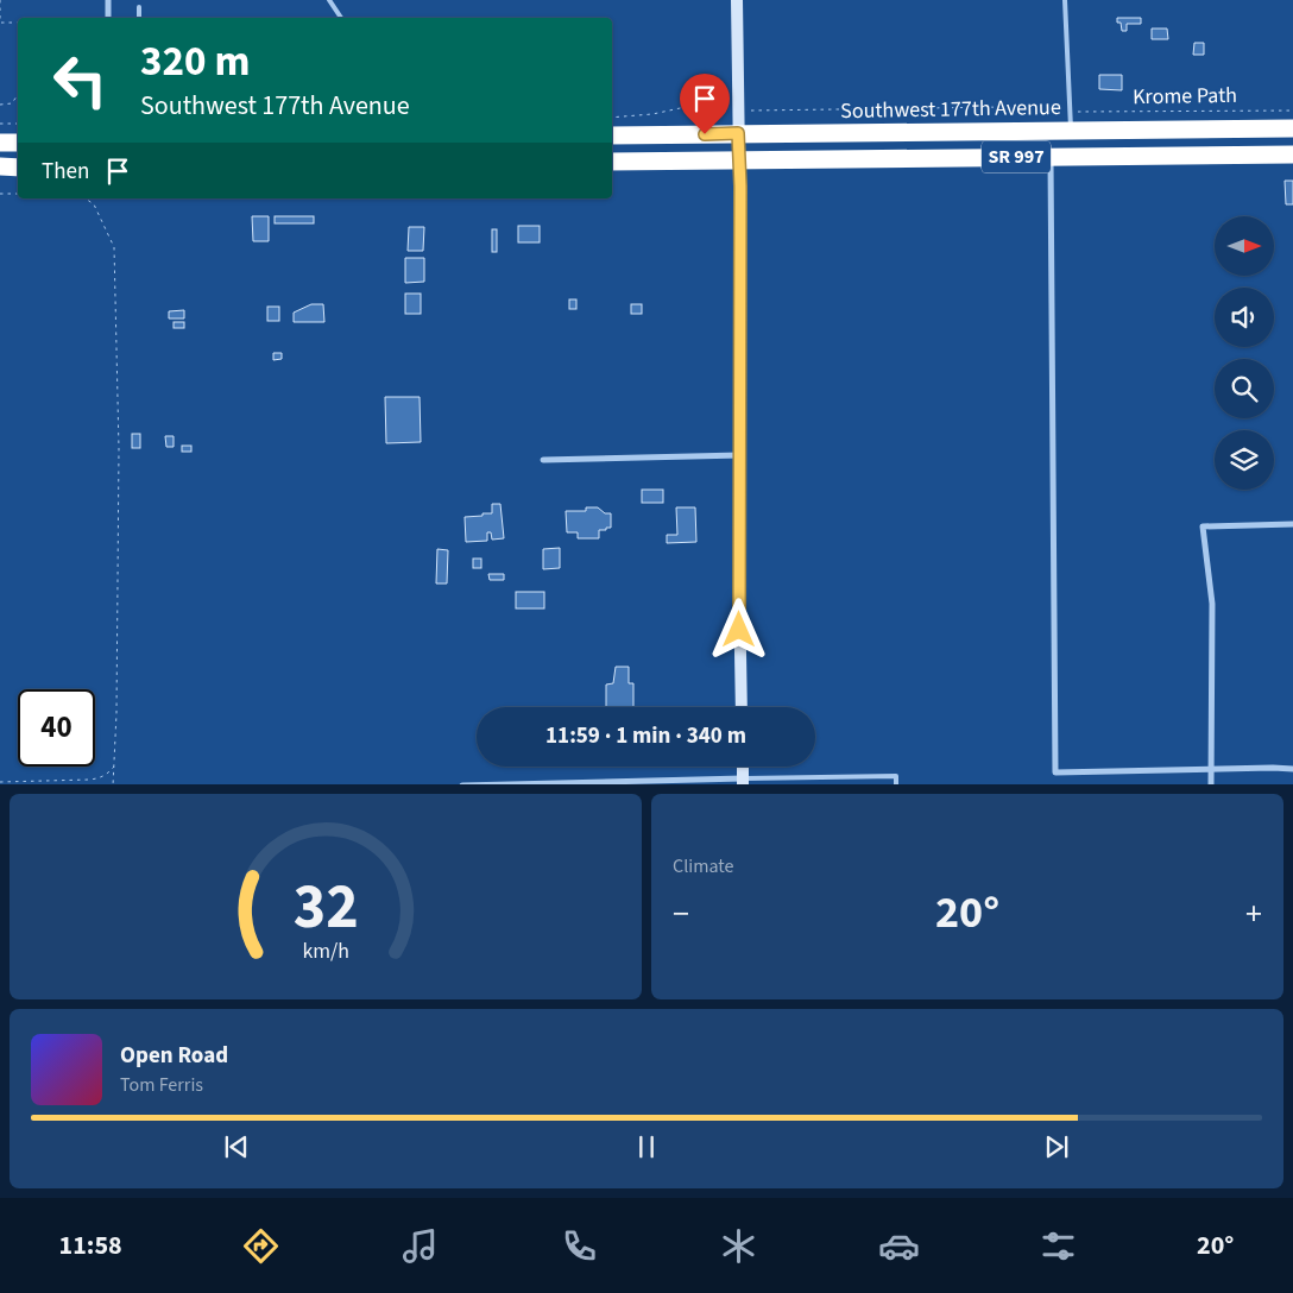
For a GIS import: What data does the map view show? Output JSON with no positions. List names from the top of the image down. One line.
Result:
{"streets":{"highway":["Southwest 177th Avenue","SR 997"],"path":["Krome Path"]},"north":"right","page":{"turn":["320 m","Southwest 177th Avenue"],"then":"Then","limit":"40","trip":"11:59 · 1 min · 340 m","tile":"Climate","heat":["−","20°","+"],"song":["Open Road","Tom Ferris"],"tabs":["11:58","20°"],"gauge":["32","km/h"]}}
